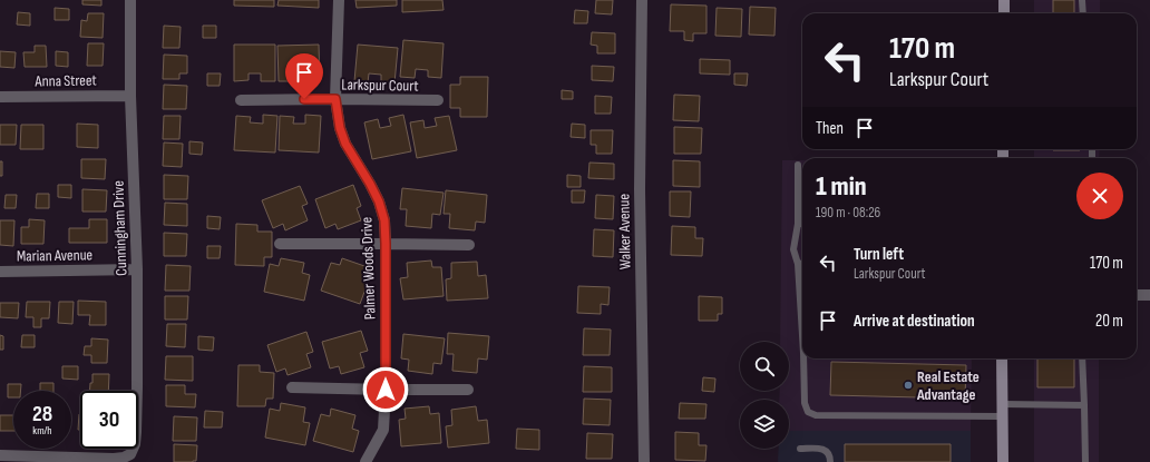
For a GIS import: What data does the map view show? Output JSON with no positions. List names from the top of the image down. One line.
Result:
{"streets":{"street":["Anna Street","Larkspur Court","Cunningham Drive","Walker Avenue","Marian Avenue","Palmer Woods Drive"]},"crossings":[["Anna Street","Cunningham Drive"],["Larkspur Court","Palmer Woods Drive"],["Cunningham Drive","Marian Avenue"]],"places":["Real Estate Advantage"],"page":{"turn":["170 m","Larkspur Court"],"then":"Then","heading":["1 min","190 m · 08:26"],"list":[{"name":"Turn left","note":"Larkspur Court","value":"170 m"},{"name":"Arrive at destination","value":"20 m"}],"speed":"28 km/h","limit":"30"}}
